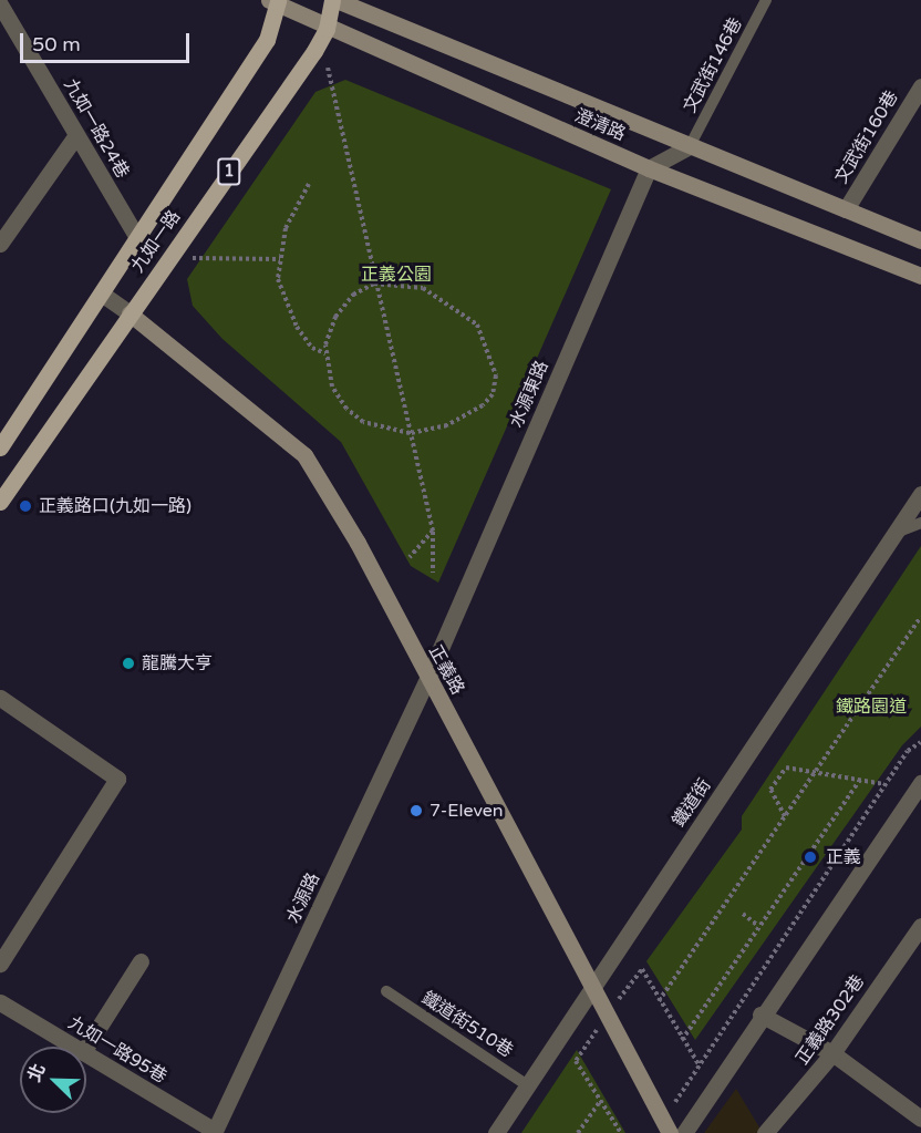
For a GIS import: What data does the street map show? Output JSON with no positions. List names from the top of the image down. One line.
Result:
{"streets":{"main road":["澄清路","1","九如一路","正義路"],"street":["九如一路24巷","文武街160巷","水源東路","鐵道街","水源路","正義路302巷","九如一路95巷"],"lane":["文武街146巷","鐵道街510巷"]},"crossings":[["文武街146巷","澄清路"],["澄清路","文武街160巷"],["澄清路","九如一路"],["澄清路","水源東路"],["九如一路24巷","九如一路"],["九如一路","正義路"],["水源東路","正義路"],["水源東路","水源路"],["正義路","鐵道街"],["正義路","水源路"],["鐵道街","鐵道街510巷"],["水源路","九如一路95巷"]],"parks":["正義公園","鐵路園道"],"places":["正義路口(九如一路)","龍騰大亨","7-Eleven","正義"],"scale_bar":"50 m","north":"top left"}
